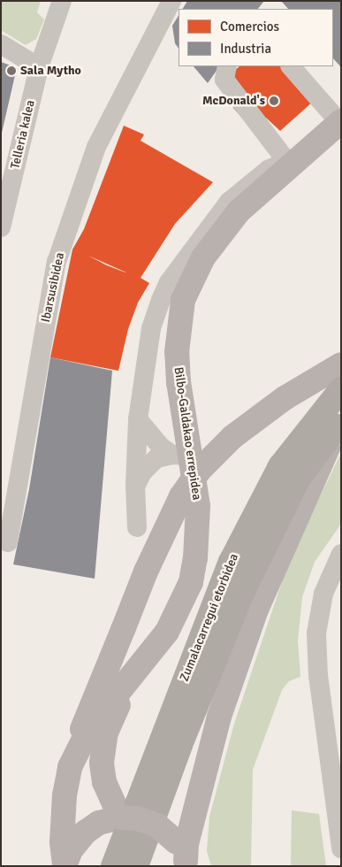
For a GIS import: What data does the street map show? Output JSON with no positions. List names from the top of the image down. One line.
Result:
{"streets":{"highway":["Zumalacarregui etorbidea"],"main road":["Bilbo-Galdakao errepidea"],"street":["Telleria kalea","Ibarsusibidea"]},"places":["Sala Mytho","McDonald's"],"legend":["Comercios","Industria"]}
